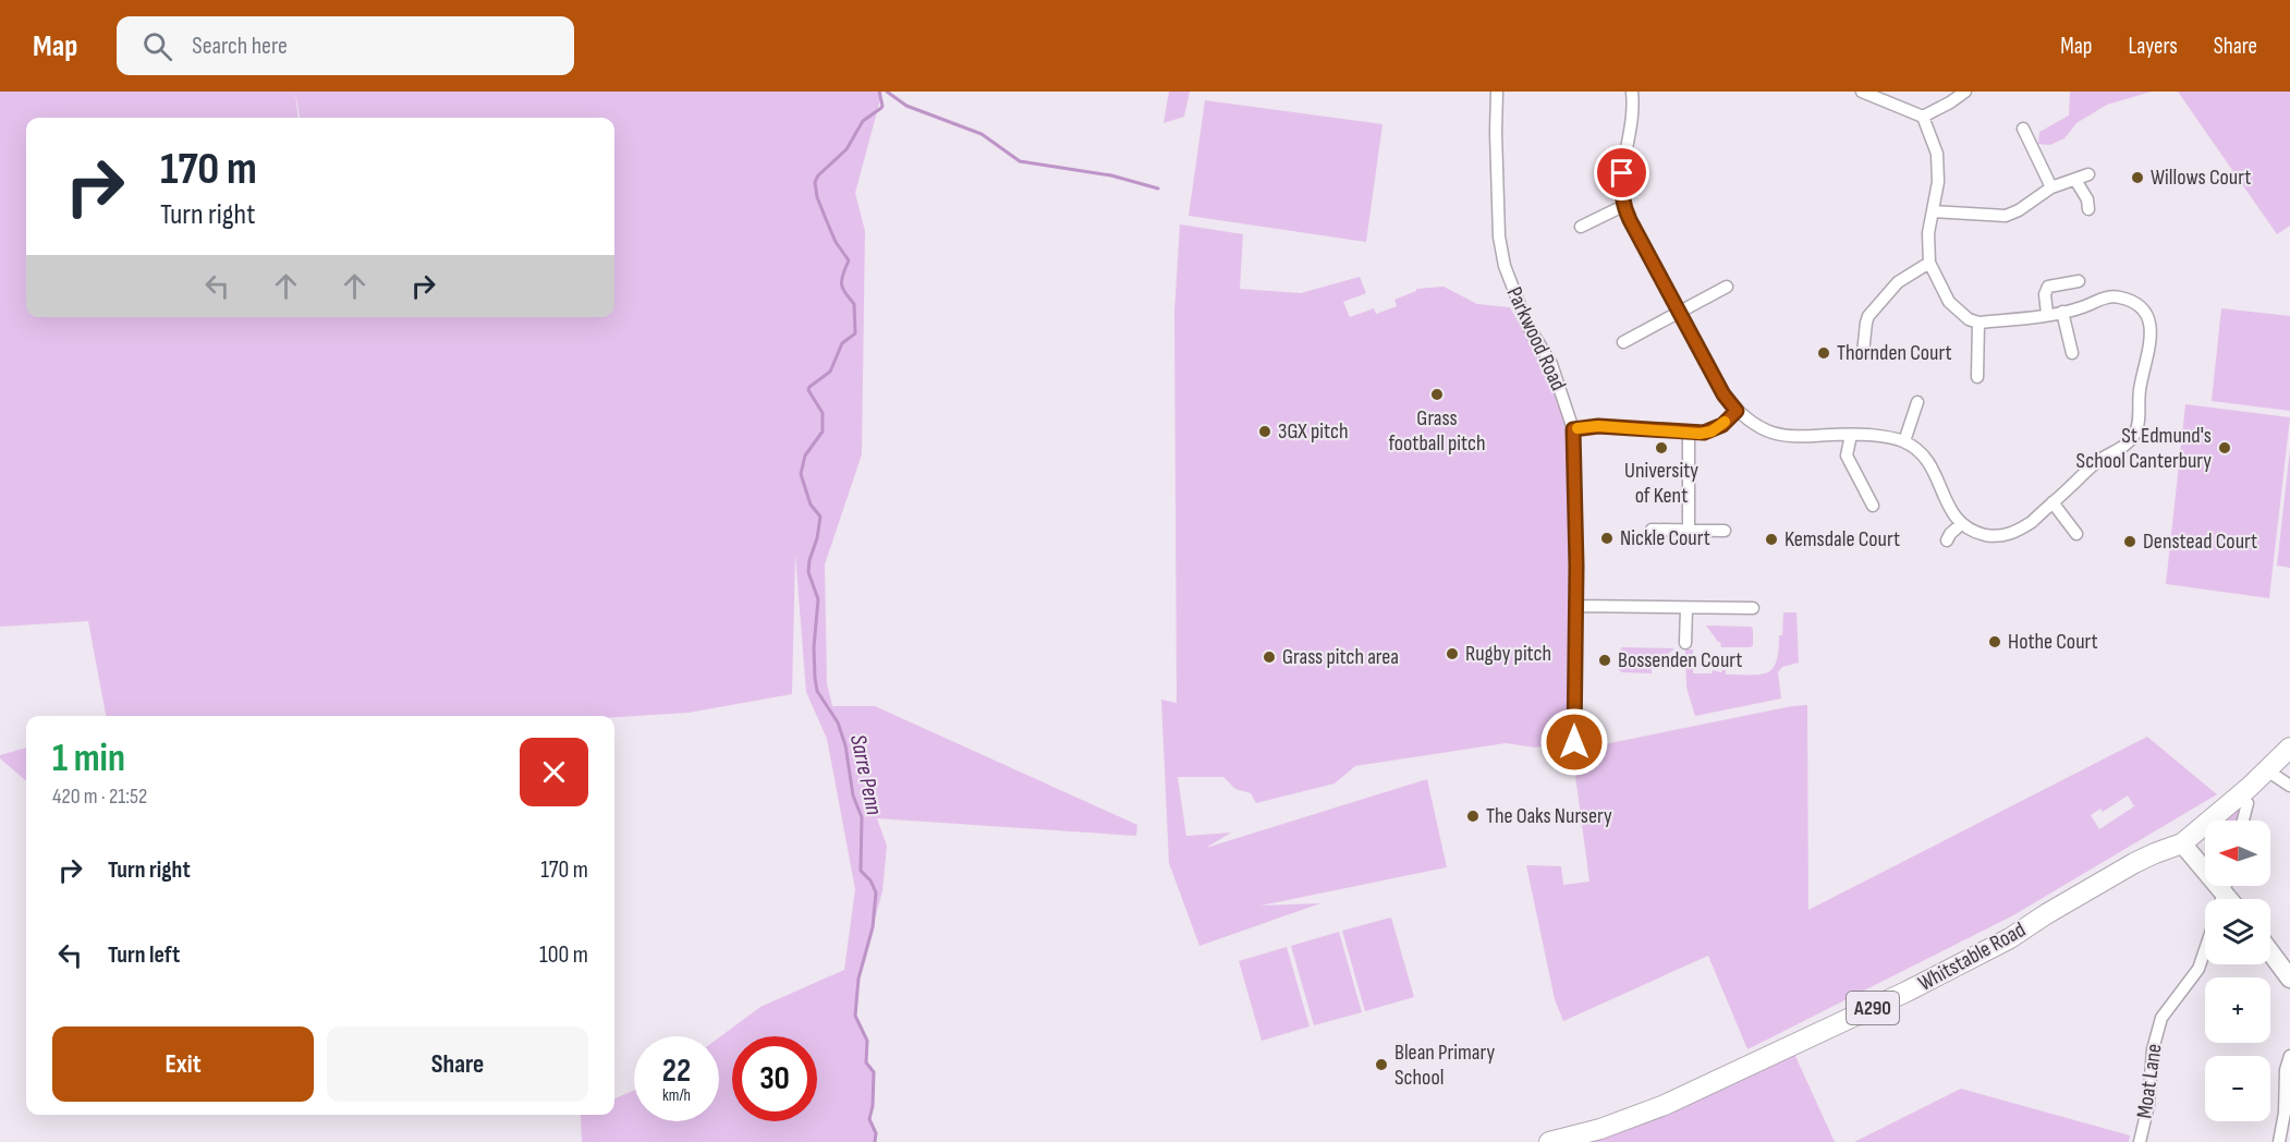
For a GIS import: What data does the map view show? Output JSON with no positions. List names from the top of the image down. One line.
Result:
{"streets":{"main road":["Whitstable Road","A290"],"street":["Parkwood Road","Moat Lane"]},"water":["Sarre Penn"],"places":["Willows Court","Thornden Court","Grass football pitch","3GX pitch","University of Kent","St Edmund's School Canterbury","Nickle Court","Kemsdale Court","Denstead Court","Hothe Court","Rugby pitch","Grass pitch area","Bossenden Court","The Oaks Nursery","Blean Primary School"],"north":"left","page":{"header":"Map","search":"Search here","nav":["Map","Layers","Share"],"turn":["170 m","Turn right"],"heading":["1 min","420 m · 21:52"],"map_buttons":["+","−"],"list":[{"name":"Turn right","value":"170 m"},{"name":"Turn left","value":"100 m"}],"buttons":["Exit","Share"],"speed":"22 km/h","limit":"30"}}
